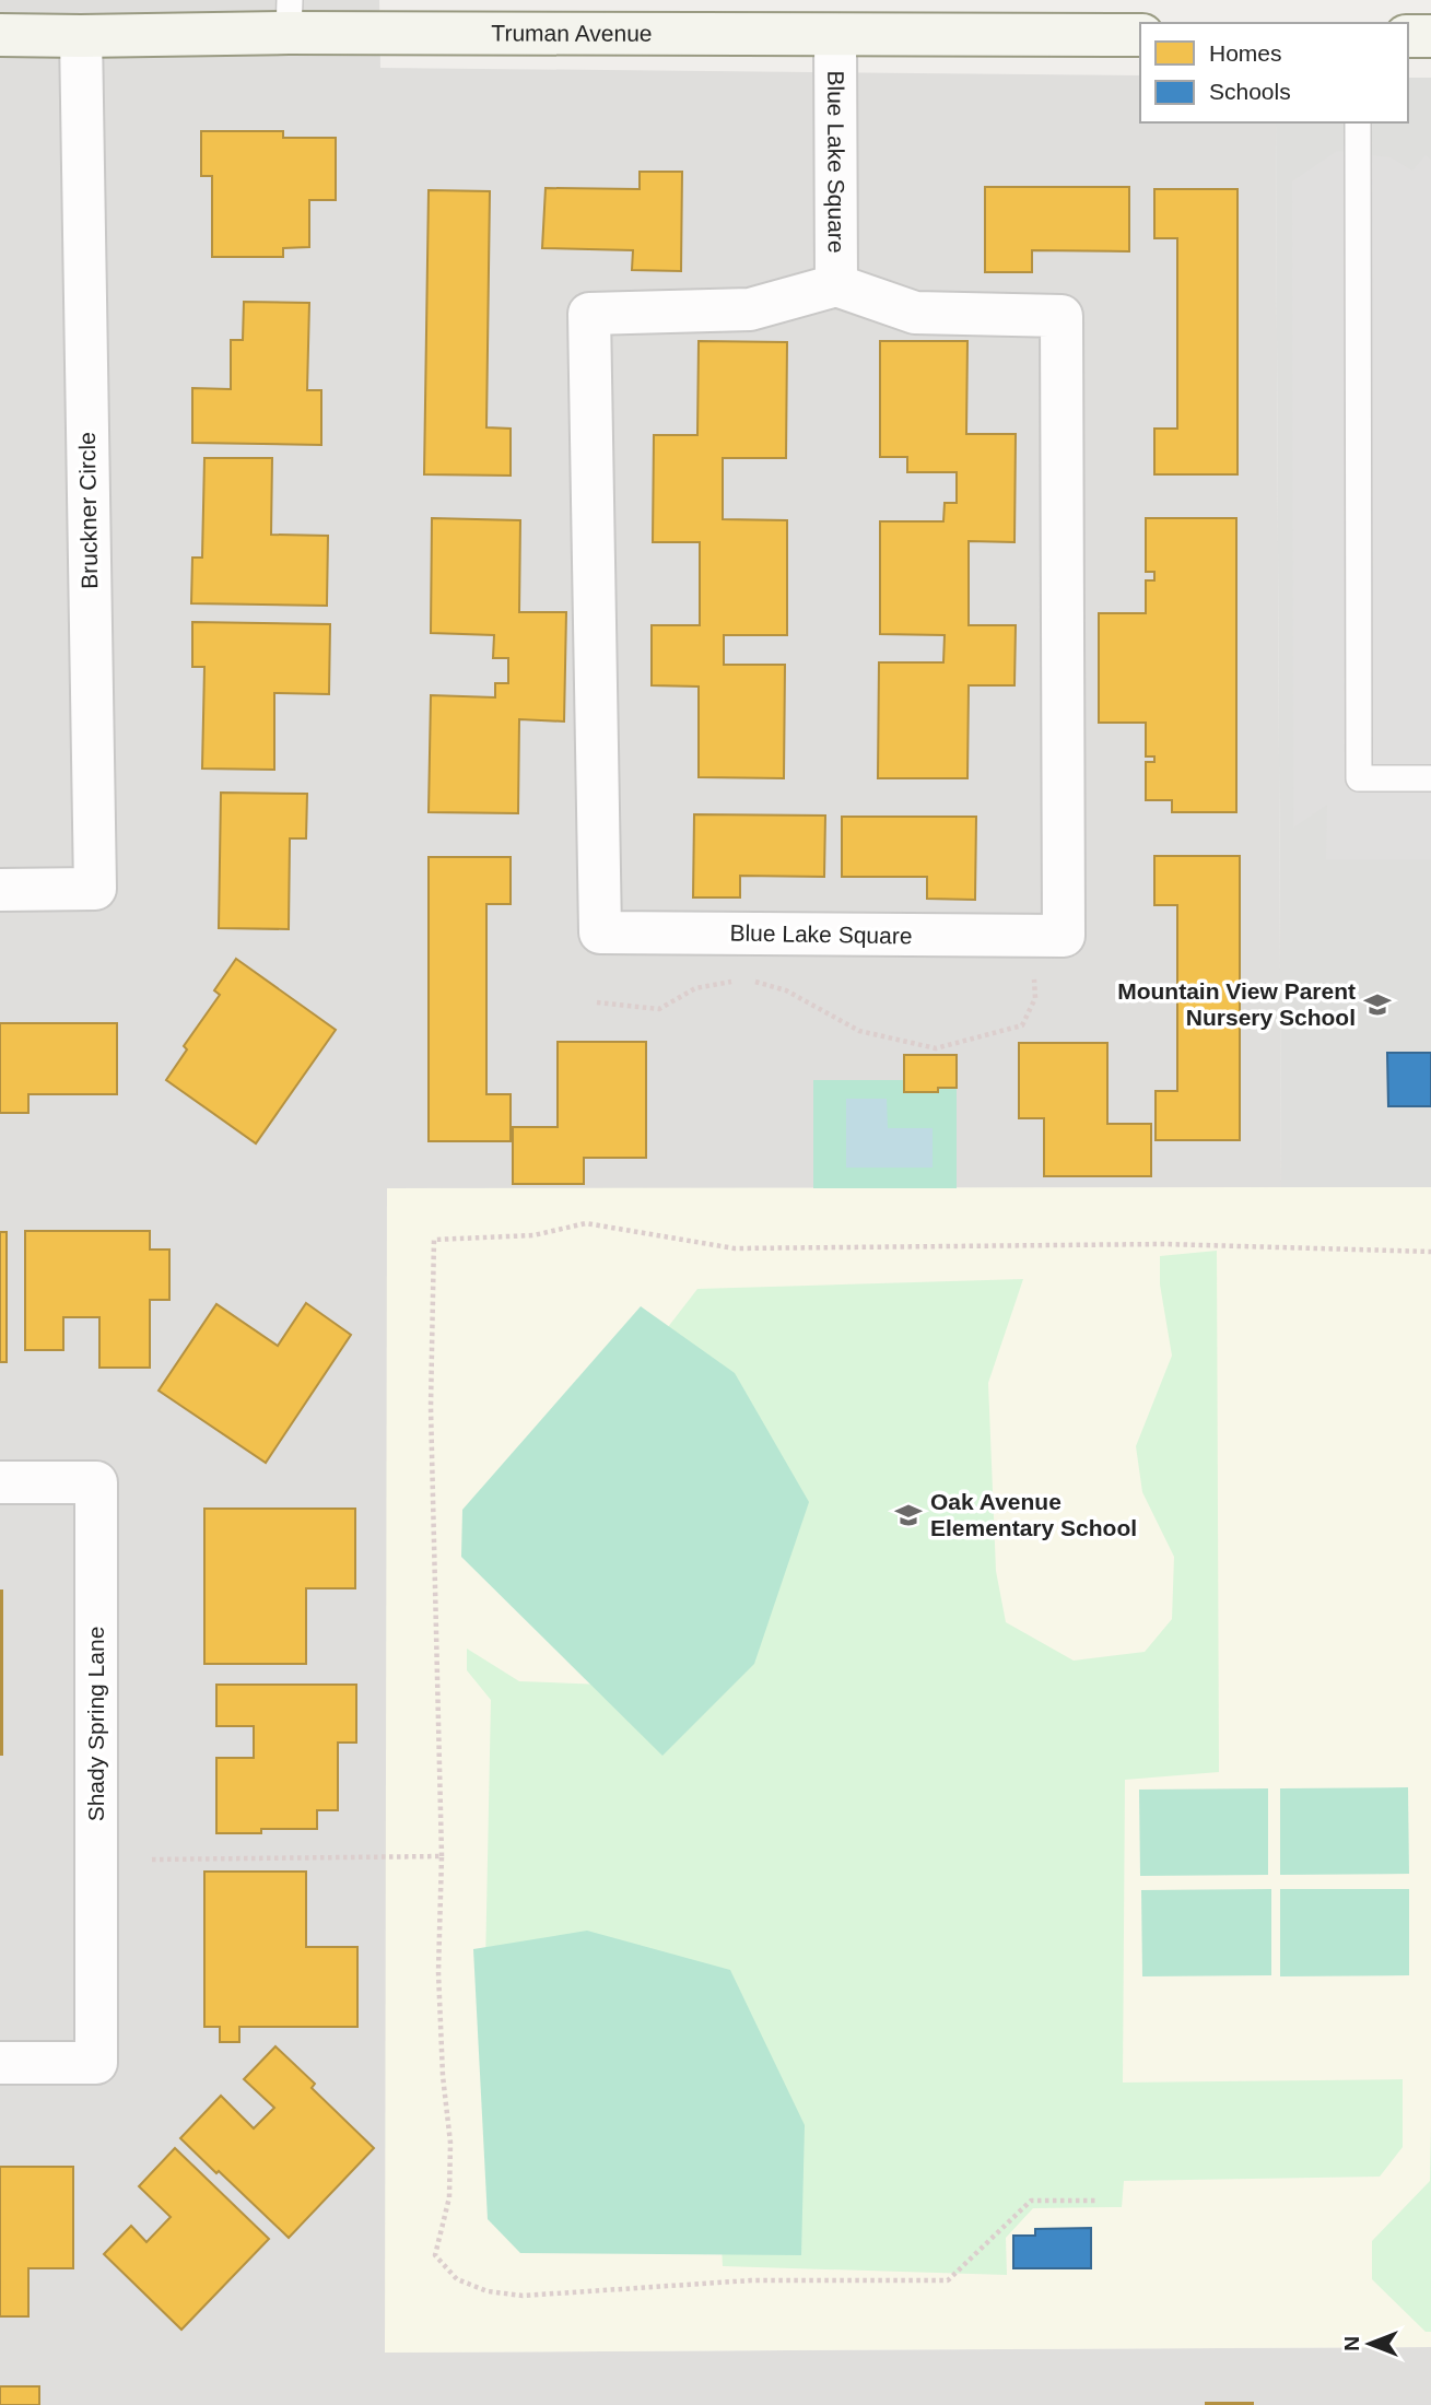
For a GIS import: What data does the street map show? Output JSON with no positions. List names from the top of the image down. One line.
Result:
{"streets":{"street":["Truman Avenue","Blue Lake Square","Bruckner Circle","Shady Spring Lane"]},"crossings":[["Truman Avenue","Blue Lake Square"],["Truman Avenue","Bruckner Circle"]],"places":{"school or university":["Mountain View Parent Nursery School","Oak Avenue Elementary School"]},"legend":["Homes","Schools"],"north":"left"}
